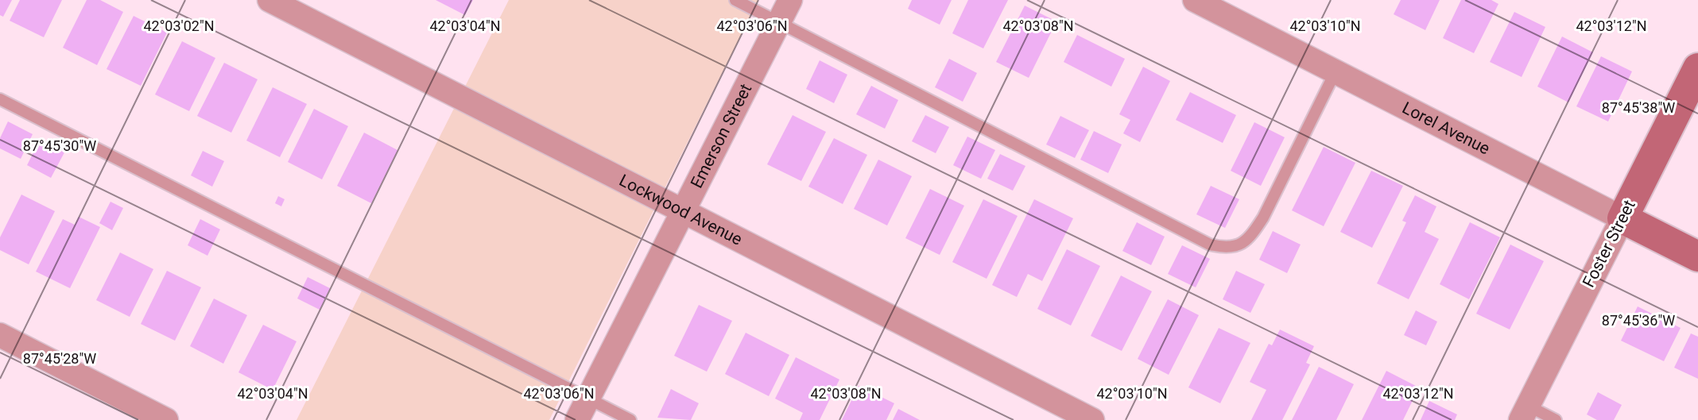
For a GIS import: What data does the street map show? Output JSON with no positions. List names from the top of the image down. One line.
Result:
{"streets":{"street":["Lorel Avenue","Emerson Street","Lockwood Avenue","Foster Street"]},"crossings":[["Lorel Avenue","Foster Street"],["Emerson Street","Lockwood Avenue"]],"coordinates":["42°03'02\"N","42°03'04\"N","42°03'06\"N","42°03'08\"N","42°03'10\"N","42°03'12\"N","87°45'38\"W","87°45'30\"W","87°45'36\"W","87°45'28\"W"]}
